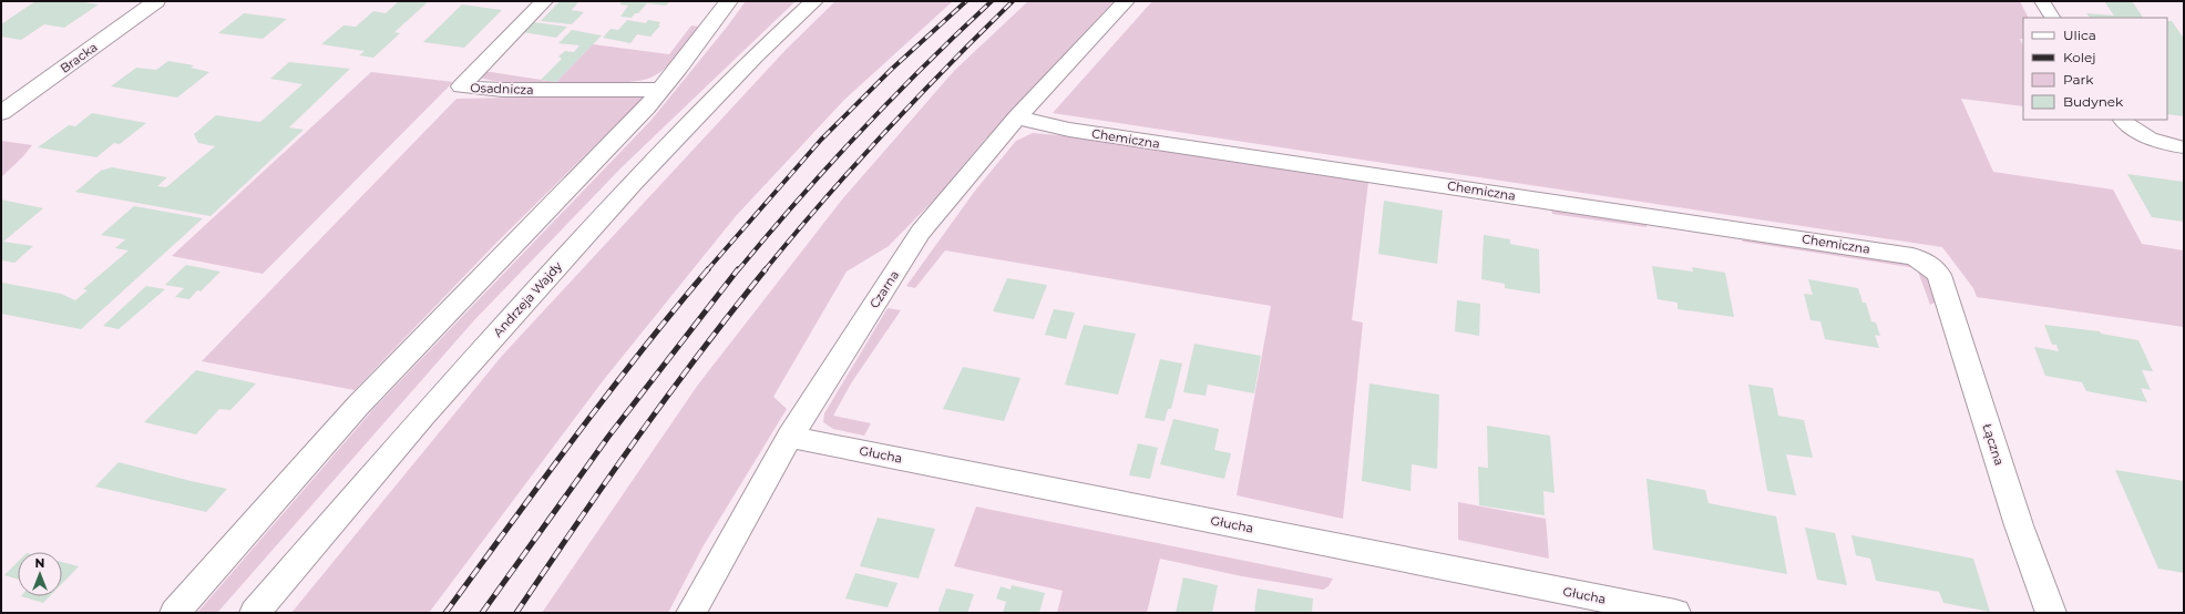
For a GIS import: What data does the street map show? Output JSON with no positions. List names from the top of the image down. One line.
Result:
{"streets":{"street":["Bracka","Osadnicza","Chemiczna","Czarna","Andrzeja Wajdy","Łączna","Głucha"]},"crossings":[["Chemiczna","Czarna"],["Chemiczna","Łączna"],["Czarna","Głucha"]],"legend":["Ulica","Kolej","Park","Budynek"],"north":"top"}
